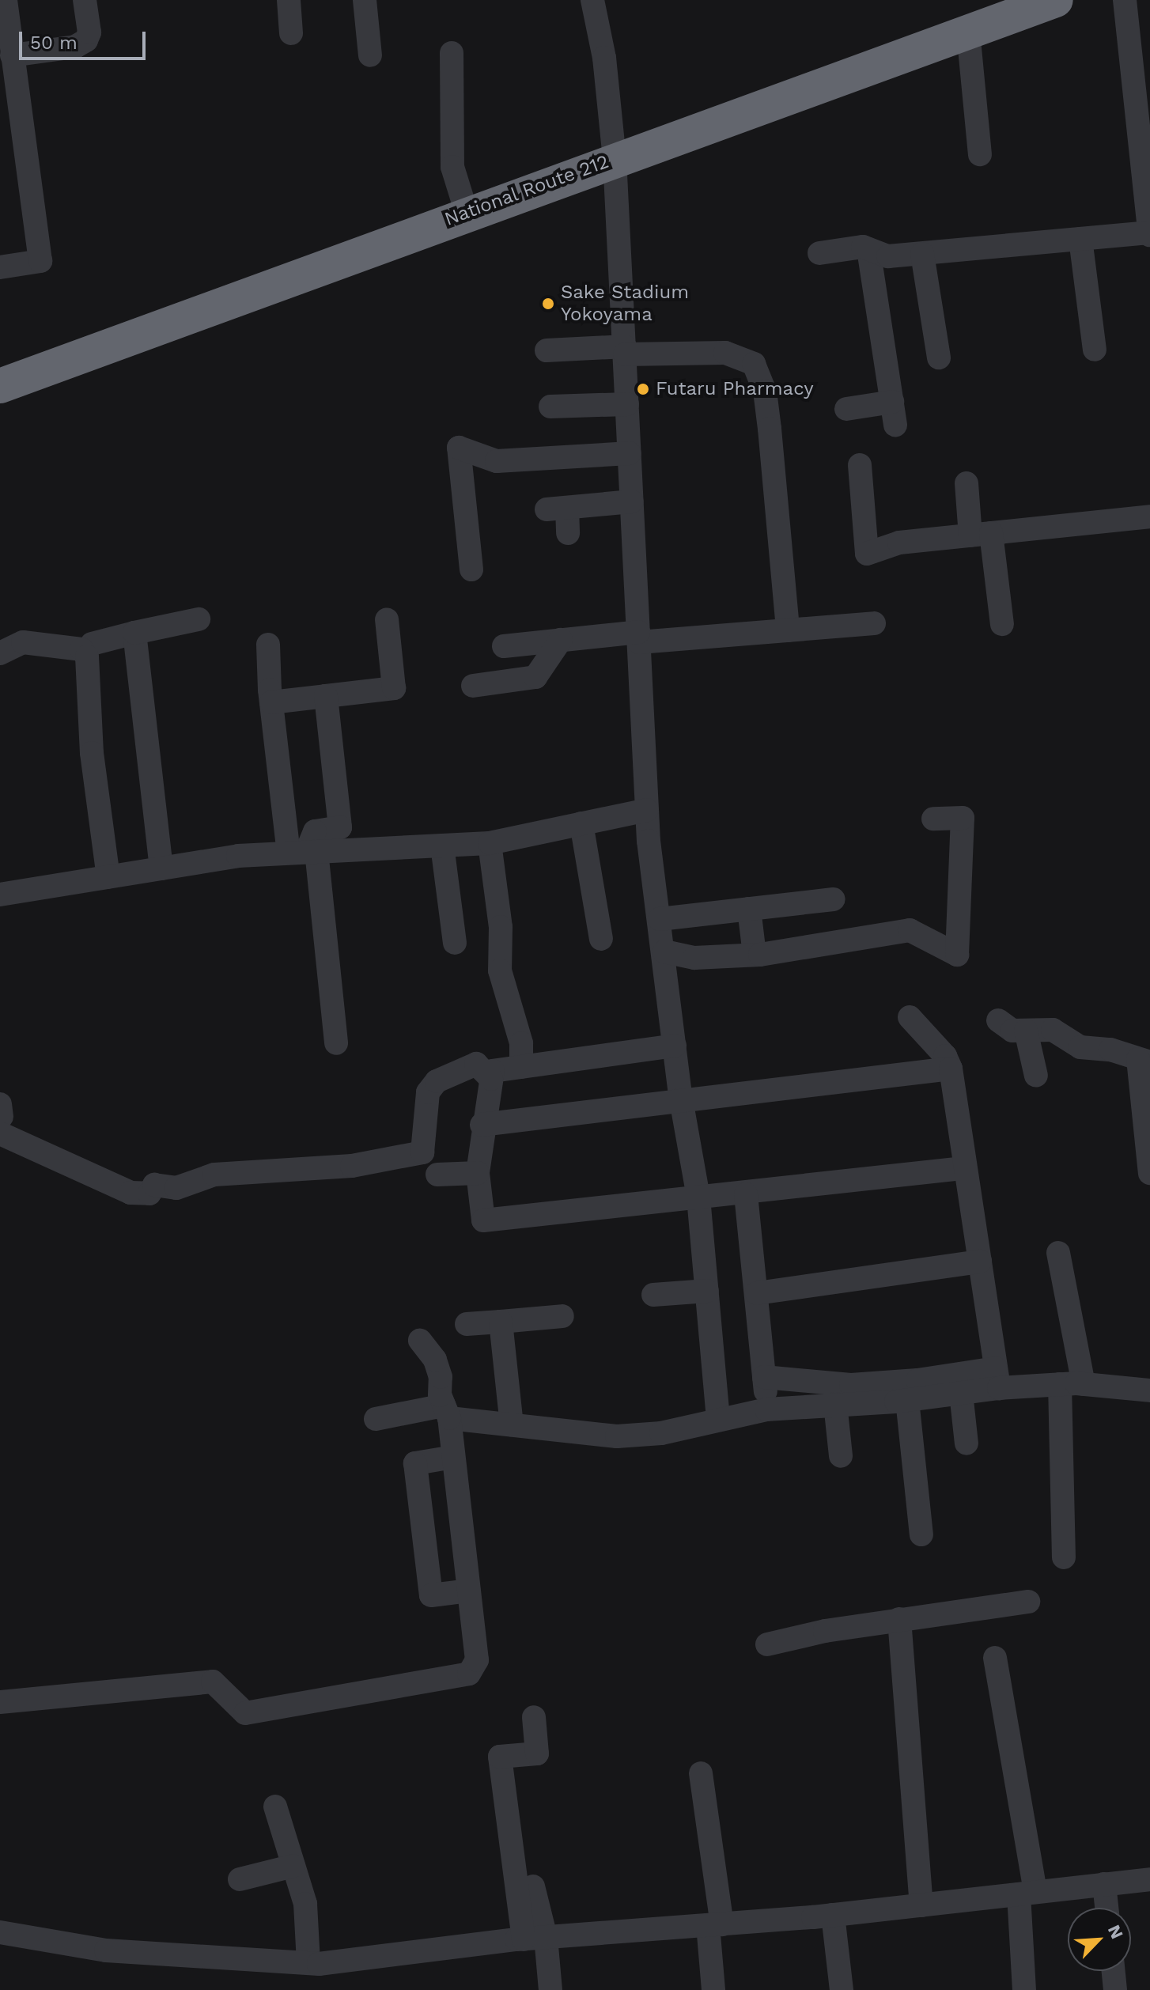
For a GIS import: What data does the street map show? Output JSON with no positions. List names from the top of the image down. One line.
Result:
{"streets":{"highway":["National Route 212"]},"places":["Sake Stadium Yokoyama","Futaru Pharmacy"],"scale_bar":"50 m","north":"top right"}
